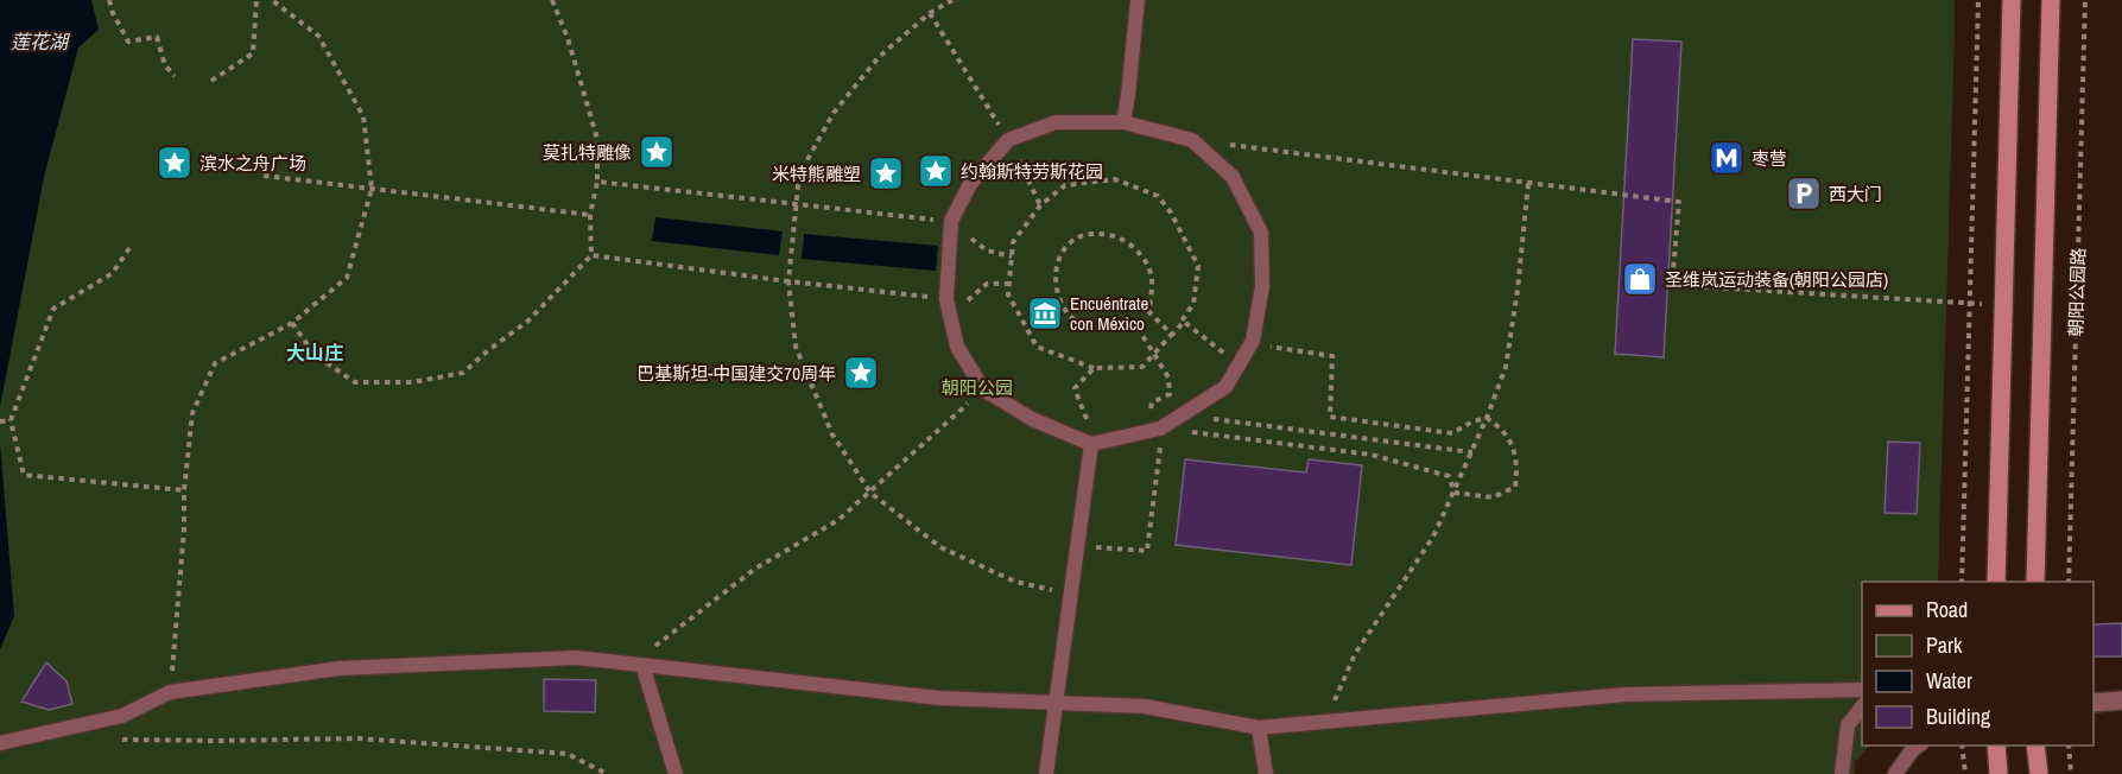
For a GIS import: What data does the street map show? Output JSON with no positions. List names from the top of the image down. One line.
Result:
{"streets":{"main road":["朝阳公园路"]},"districts":["大山庄"],"water":["莲花湖"],"parks":["朝阳公园"],"places":{"place":["莫扎特雕像","滨水之舟广场","约翰斯特劳斯花园","米特熊雕塑","巴基斯坦-中国建交70周年"],"metro station":["枣营"],"parking":["西大门"],"shop":["圣维岚运动装备(朝阳公园店)"],"museum":["Encuéntrate con México"]},"legend":["Road","Park","Water","Building"]}
